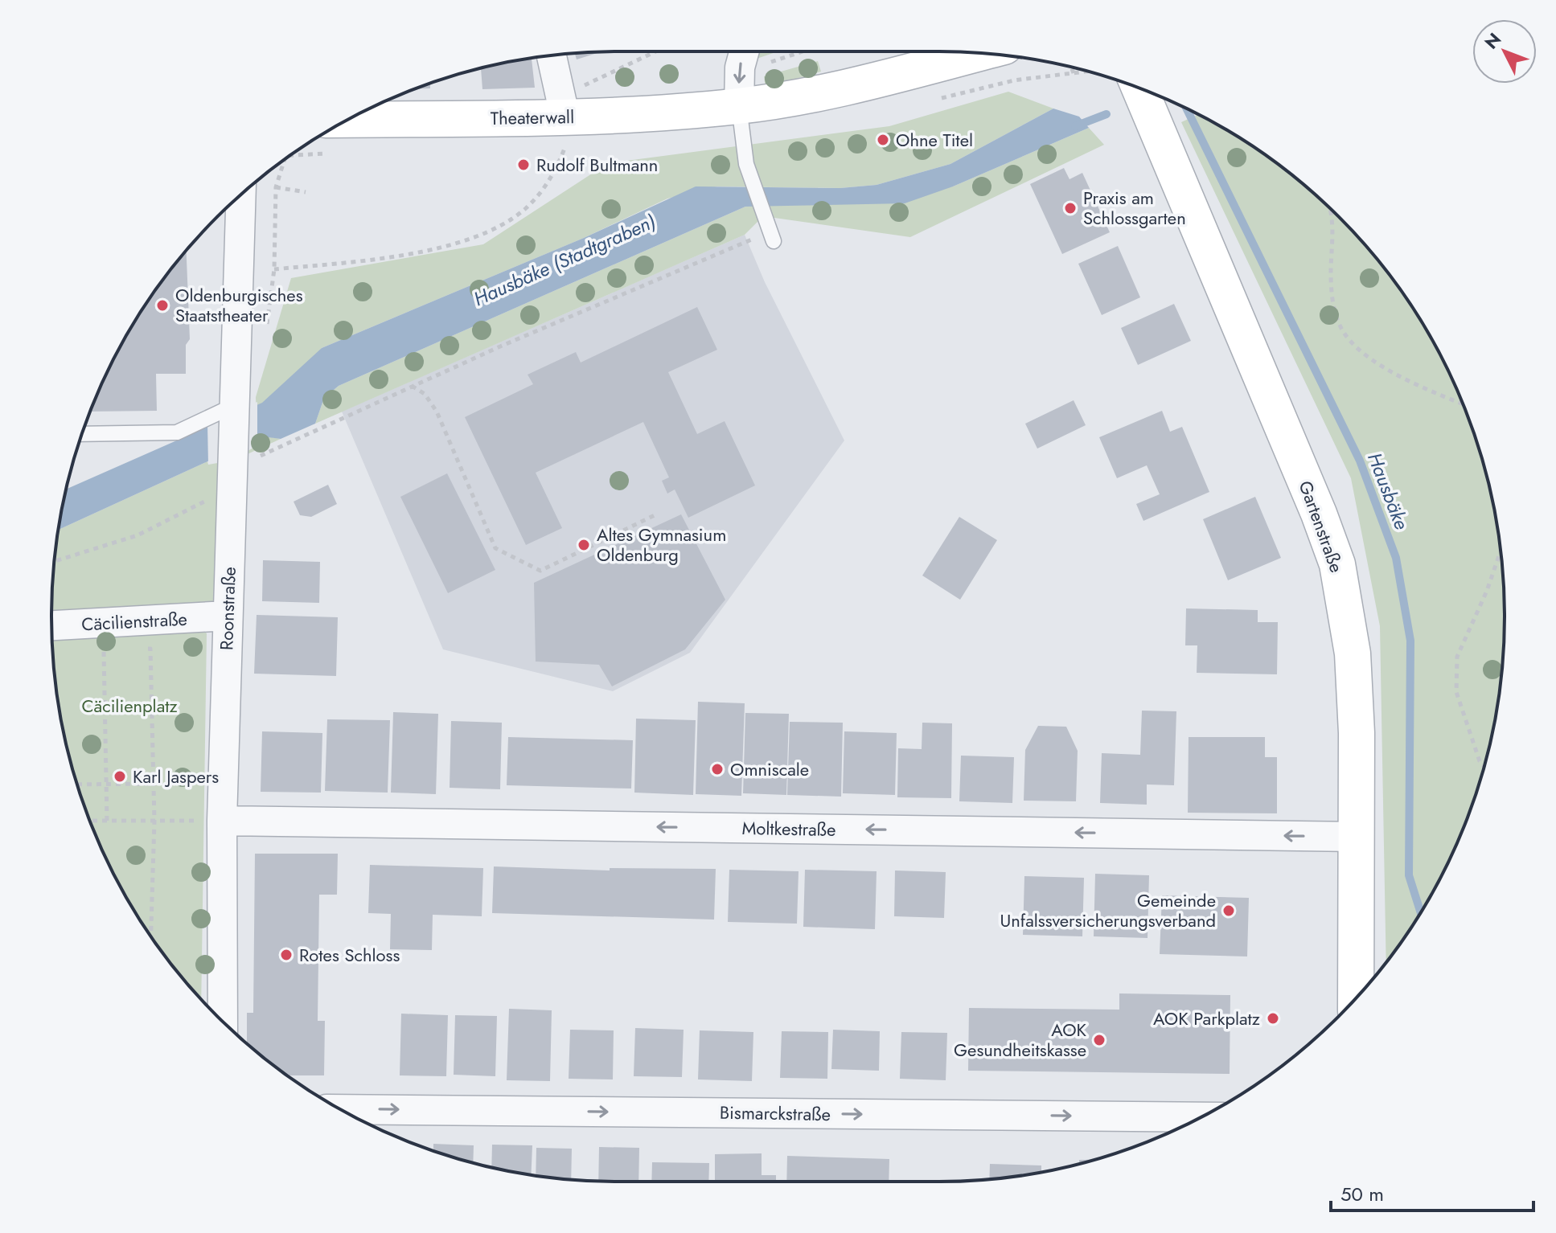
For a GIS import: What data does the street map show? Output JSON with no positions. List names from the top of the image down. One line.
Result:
{"streets":{"street":["Theaterwall","Gartenstraße","Roonstraße","Cäcilienstraße","Moltkestraße","Bismarckstraße"]},"crossings":[["Gartenstraße","Moltkestraße"],["Roonstraße","Cäcilienstraße"],["Roonstraße","Moltkestraße"]],"one_way":["Moltkestraße","Bismarckstraße"],"water":["Hausbäke (Stadtgraben)","Hausbäke"],"parks":["Cäcilienplatz"],"places":["Ohne Titel","Rudolf Bultmann","Praxis am Schlossgarten","Oldenburgisches Staatstheater","Altes Gymnasium Oldenburg","Omniscale","Karl Jaspers","Gemeinde Unfalssversicherungsverband","Rotes Schloss","AOK Parkplatz","AOK Gesundheitskasse"],"scale_bar":"50 m","north":"top left"}
